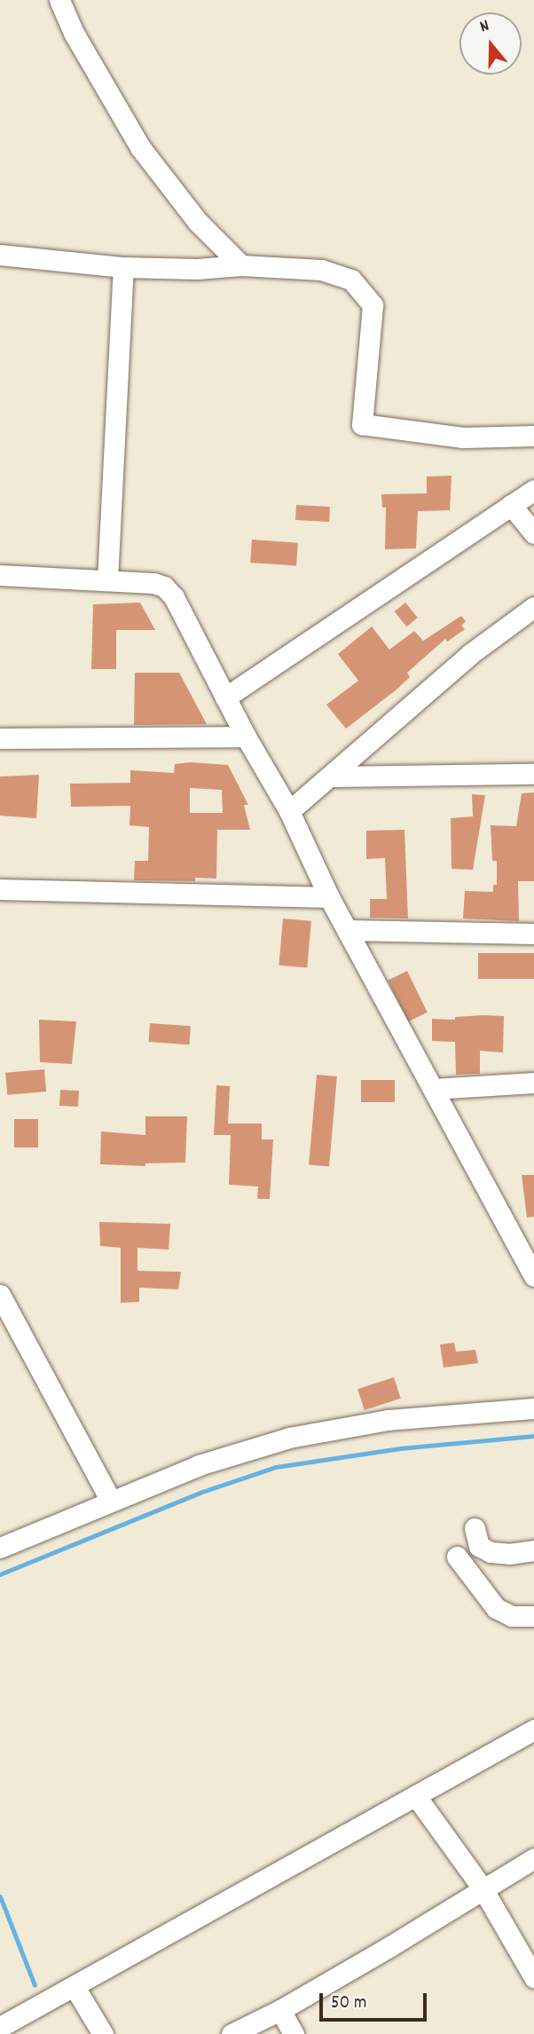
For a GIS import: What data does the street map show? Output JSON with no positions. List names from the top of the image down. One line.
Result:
{"scale_bar":"50 m","north":"top"}
